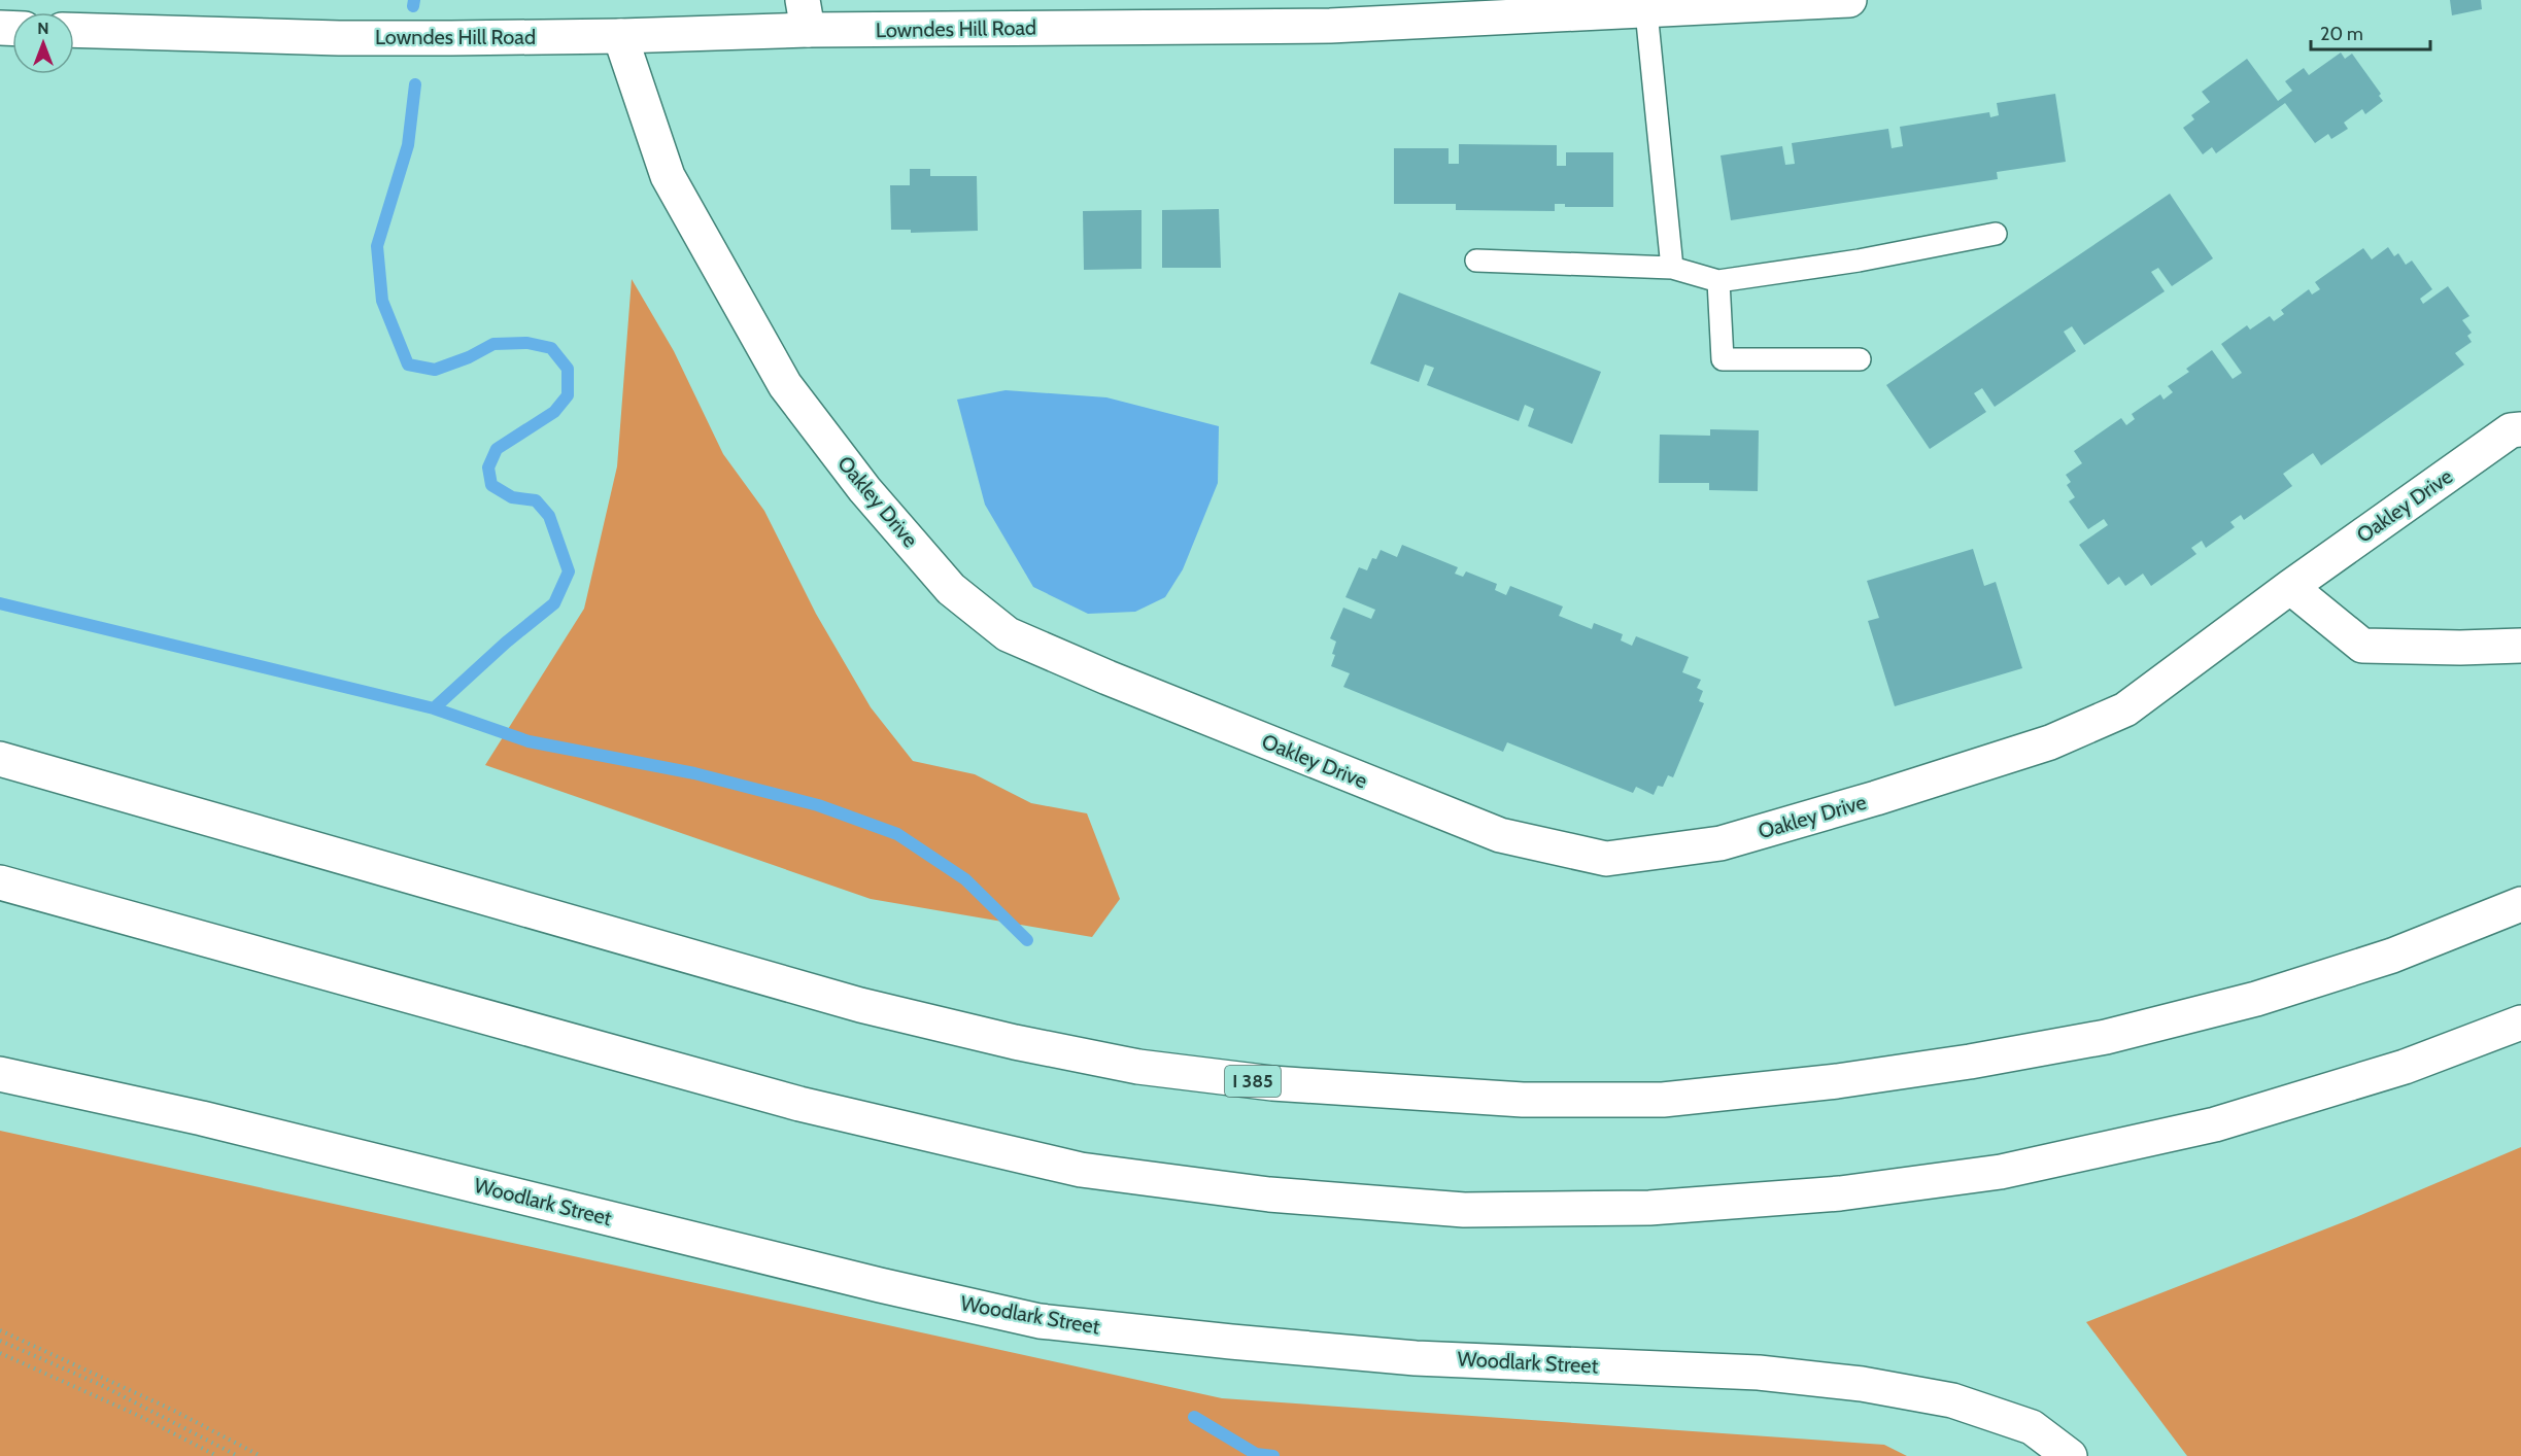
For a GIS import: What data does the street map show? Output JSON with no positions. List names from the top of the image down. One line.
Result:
{"streets":{"main road":["Lowndes Hill Road","Oakley Drive","I 385","Woodlark Street"]},"crossings":[["Lowndes Hill Road","Oakley Drive"]],"scale_bar":"20 m","north":"top"}
